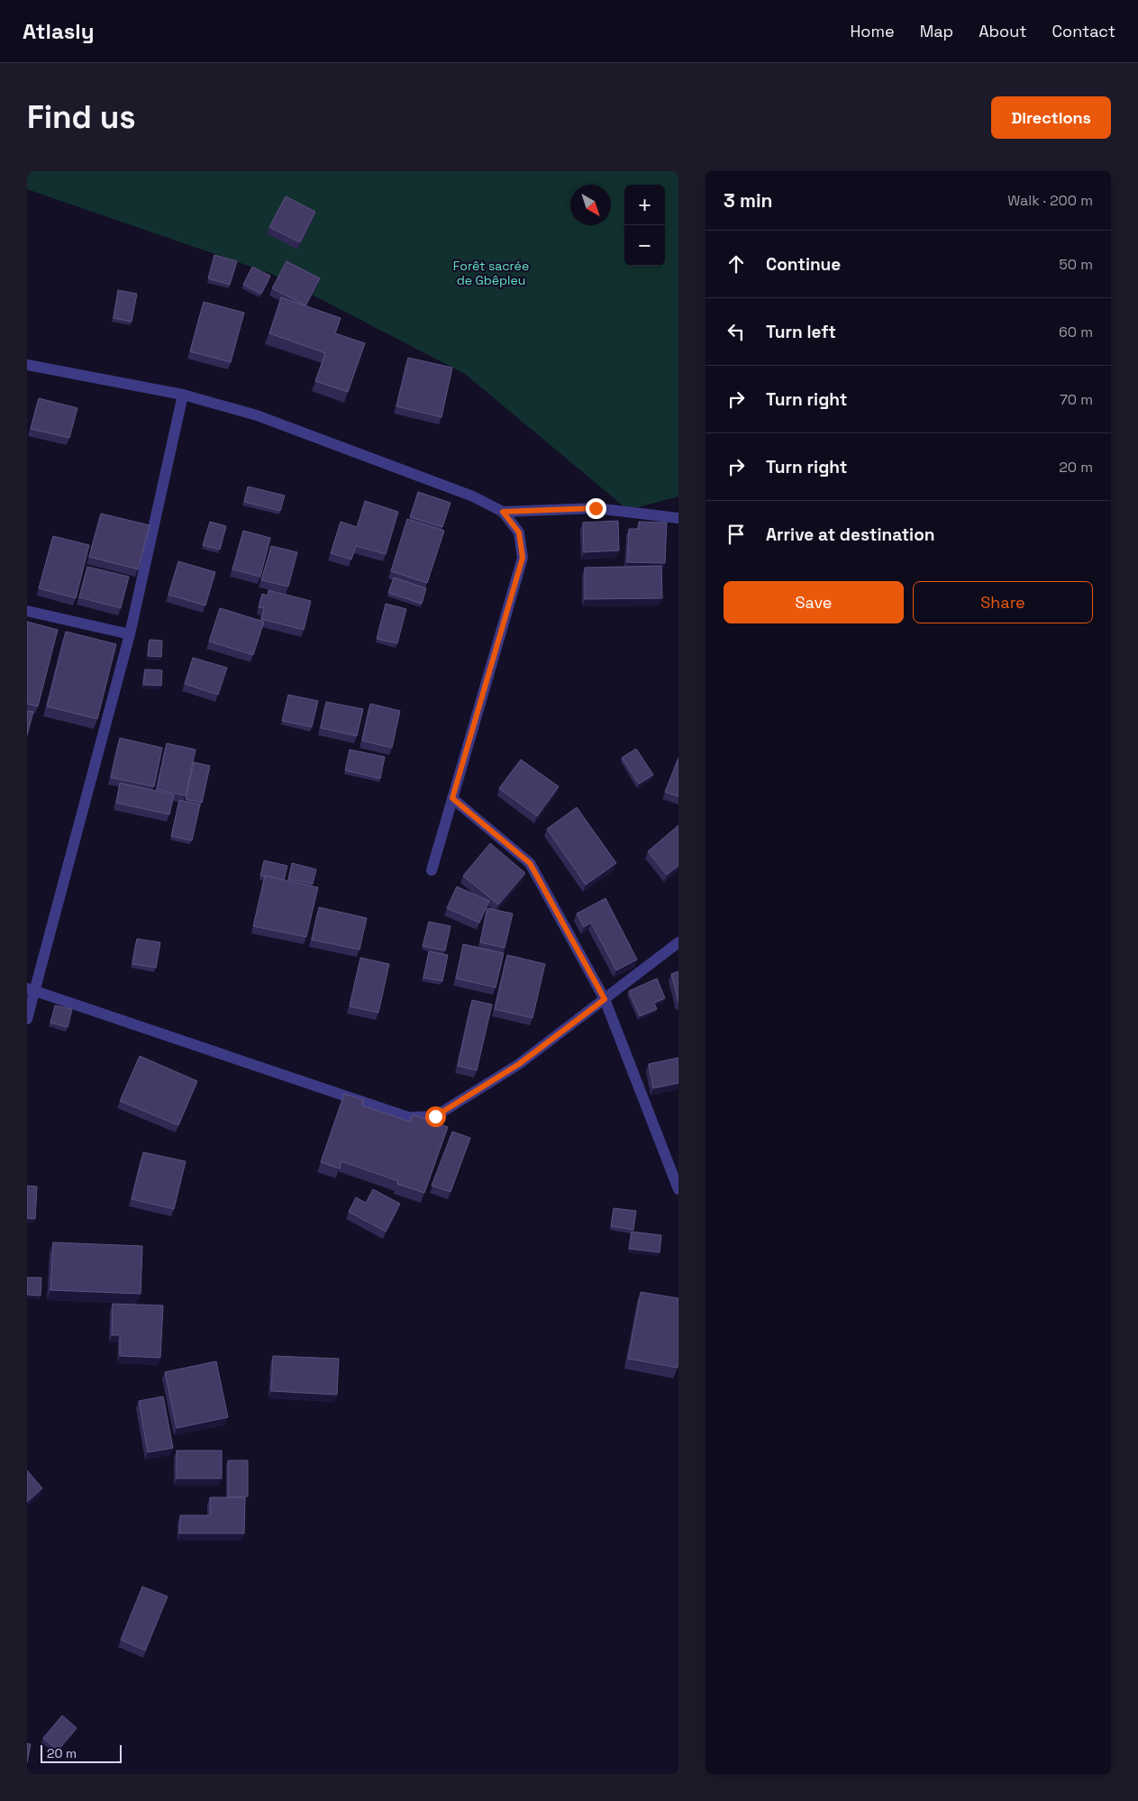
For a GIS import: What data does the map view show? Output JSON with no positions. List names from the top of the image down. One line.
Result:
{"parks":["Forêt sacrée de Gbêpleu"],"scale_bar":"20 m","north":"bottom right","page":{"header":"Atlasly","nav":["Home","Map","About","Contact"],"buttons":["Directions",["Save","Share"]],"title":"Find us","heading":["3 min","Walk · 200 m"],"map_buttons":["+","−"],"list":[["Continue","50 m"],["Turn left","60 m"],["Turn right","70 m"],["Turn right","20 m"],"Arrive at destination"],"scale":"20 m"}}
